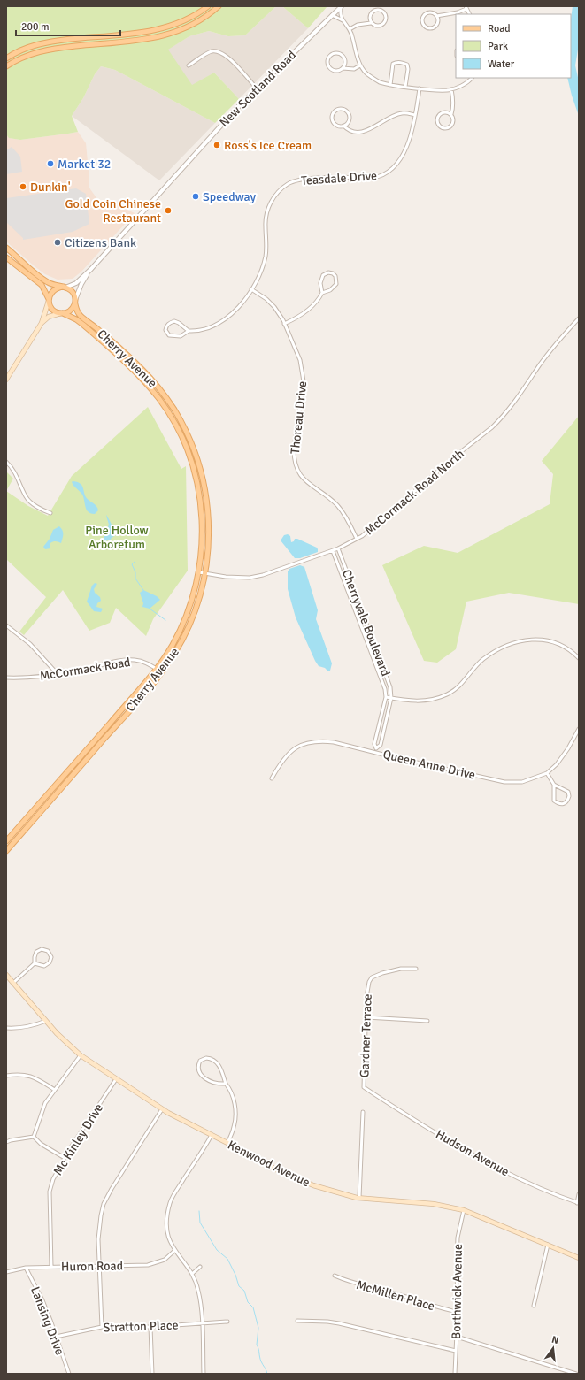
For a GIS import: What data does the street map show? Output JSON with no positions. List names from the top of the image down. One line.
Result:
{"streets":{"main road":["Cherry Avenue","Kenwood Avenue"],"street":["New Scotland Road","Teasdale Drive","Thoreau Drive","McCormack Road North","Cherryvale Boulevard","McCormack Road","Queen Anne Drive","Gardner Terrace","Mc Kinley Drive","Hudson Avenue","Huron Road","Borthwick Avenue","McMillen Place","Lansing Drive","Stratton Place"]},"crossings":[["New Scotland Road","Cherry Avenue"],["Teasdale Drive","Thoreau Drive"],["Cherry Avenue","McCormack Road North"],["Cherry Avenue","McCormack Road"],["Thoreau Drive","McCormack Road North"],["McCormack Road North","Cherryvale Boulevard"],["Cherryvale Boulevard","Queen Anne Drive"],["Gardner Terrace","Hudson Avenue"],["Mc Kinley Drive","Kenwood Avenue"],["Mc Kinley Drive","Huron Road"],["Kenwood Avenue","Borthwick Avenue"],["Huron Road","Lansing Drive"],["Borthwick Avenue","McMillen Place"],["Lansing Drive","Stratton Place"]],"parks":["Pine Hollow Arboretum"],"places":["Ross's Ice Cream","Market 32","Dunkin'","Speedway","Gold Coin Chinese Restaurant","Citizens Bank"],"legend":["Road","Park","Water"],"scale_bar":"200 m","north":"top"}
